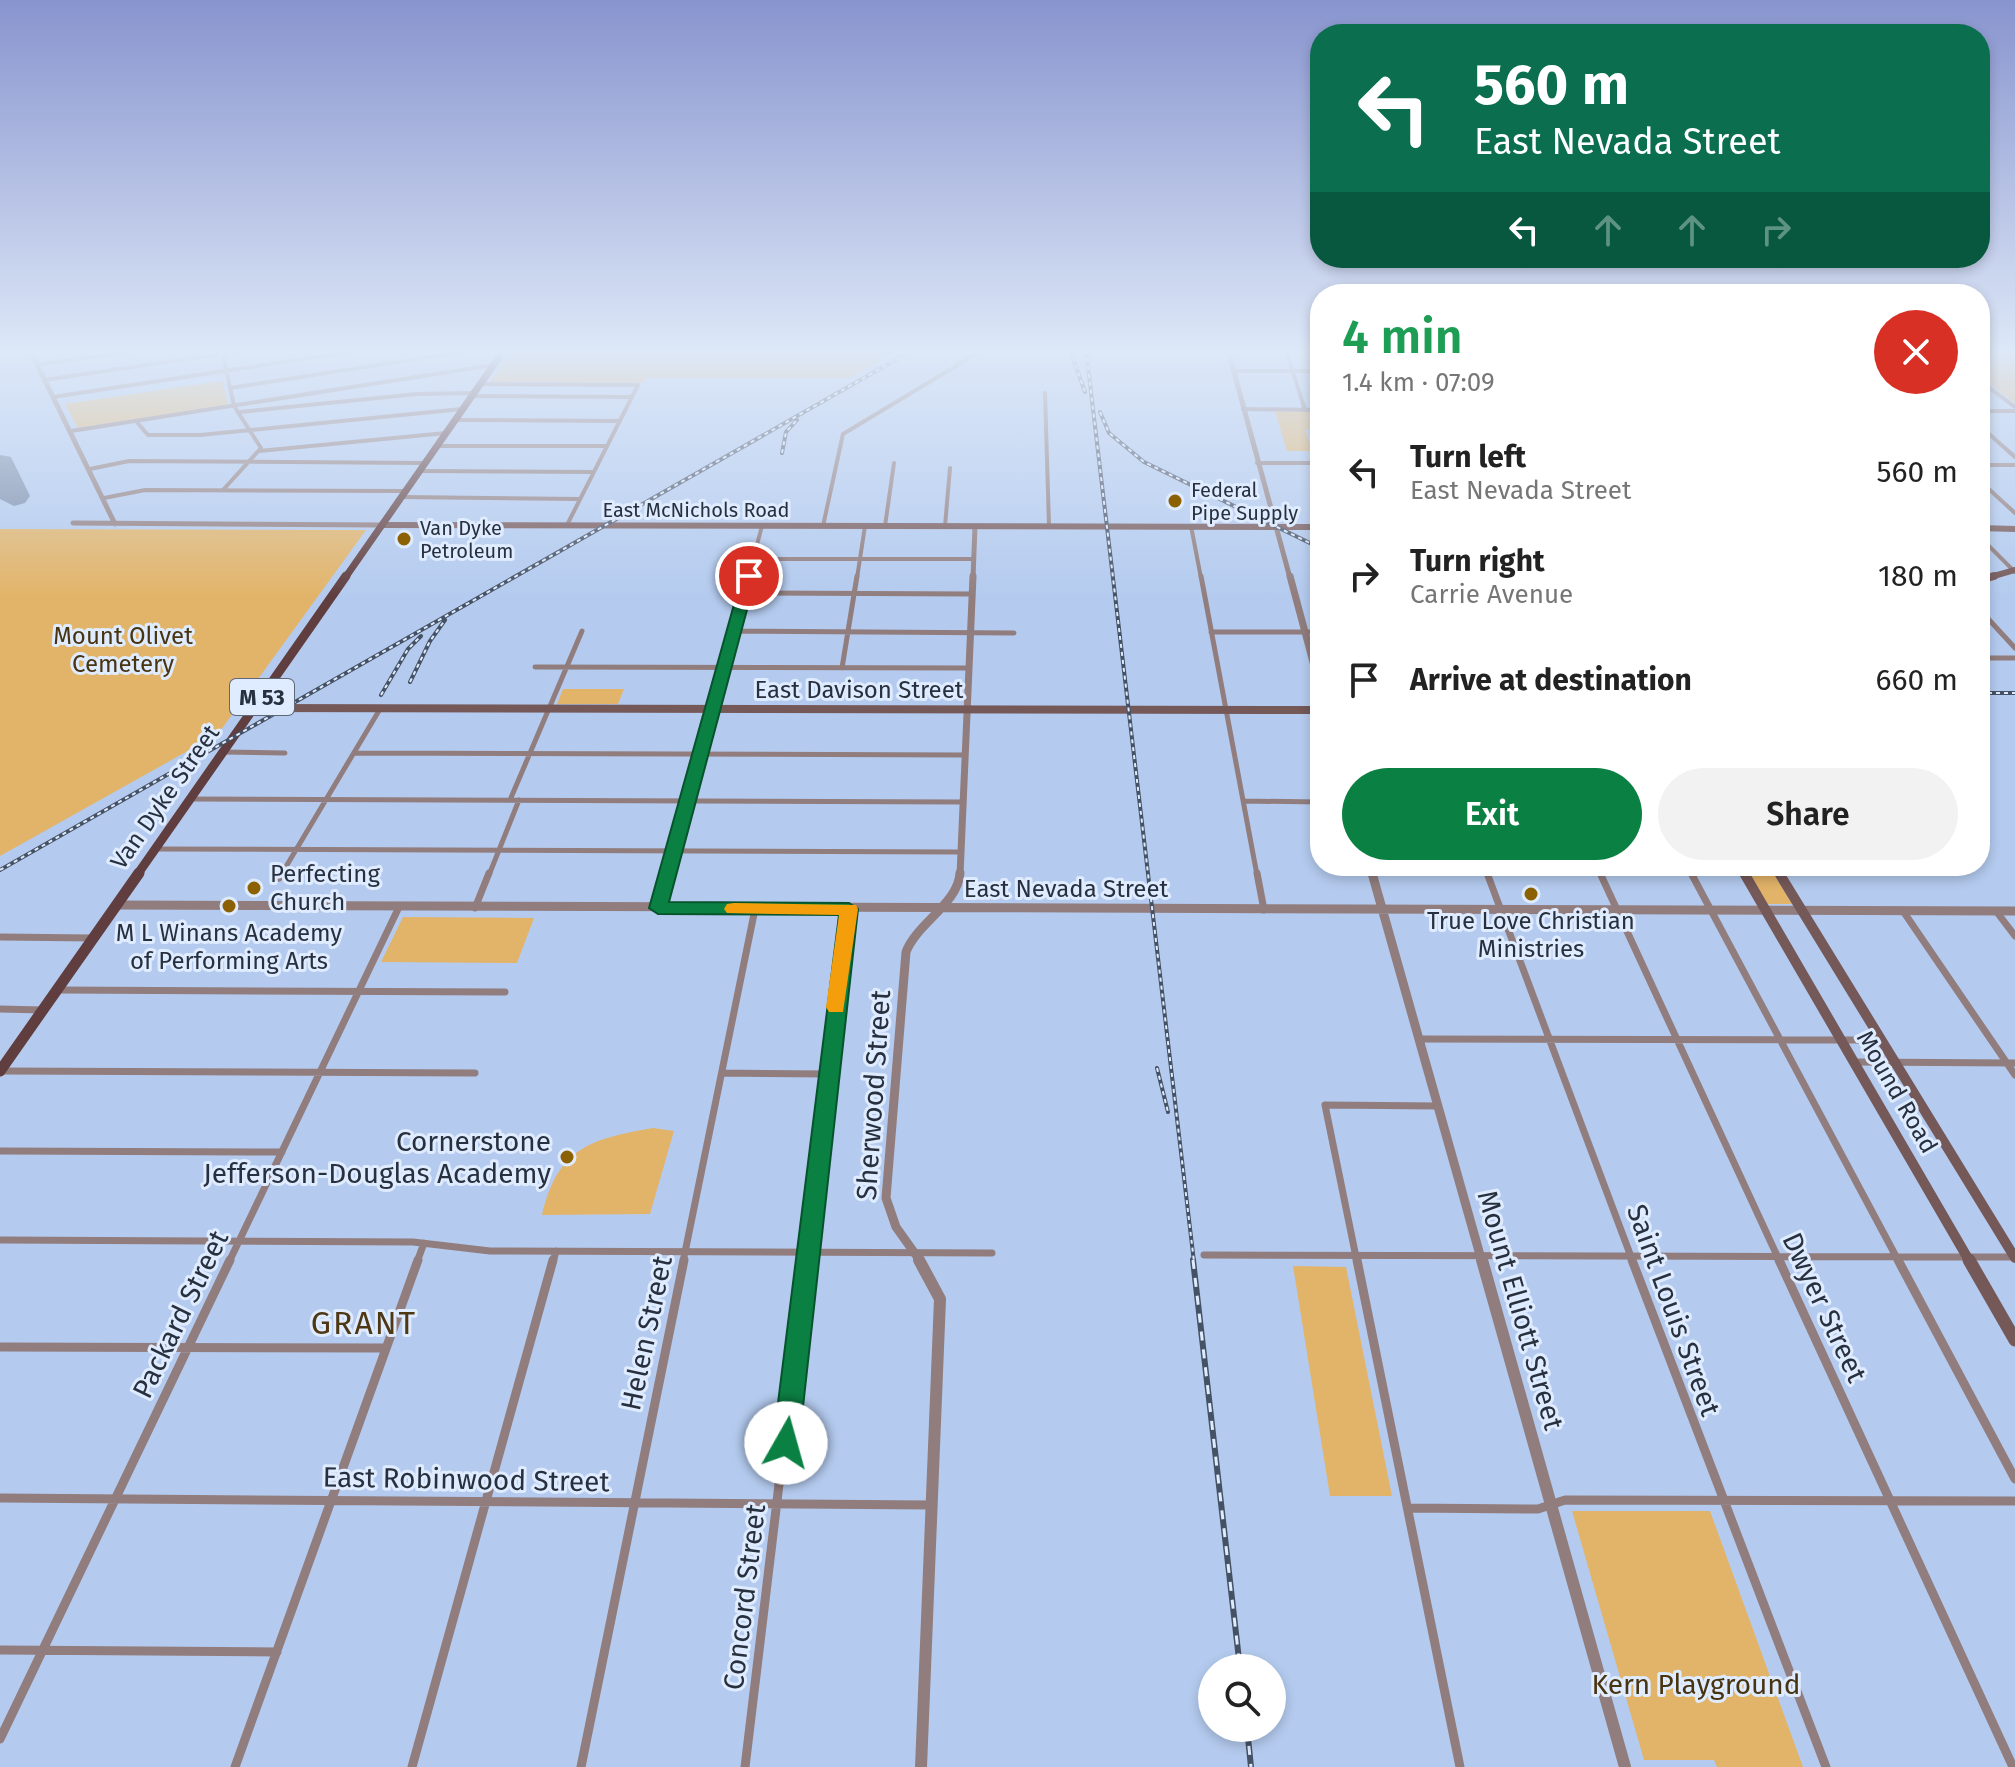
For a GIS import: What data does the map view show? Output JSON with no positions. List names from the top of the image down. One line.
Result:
{"streets":{"main road":["East McNichols Road","East Davison Street","M 53","Van Dyke Street","Mound Road"],"street":["East Nevada Street","Sherwood Street","Dwyer Street","Mount Elliott Street","Saint Louis Street","Packard Street","Helen Street","East Robinwood Street","Concord Street"]},"crossings":[["East McNichols Road","Van Dyke Street"],["East McNichols Road","Sherwood Street"],["East Davison Street","Van Dyke Street"],["East Davison Street","Sherwood Street"],["Van Dyke Street","East Nevada Street"],["East Nevada Street","Mound Road"],["East Nevada Street","Sherwood Street"],["East Nevada Street","Dwyer Street"],["East Nevada Street","Mount Elliott Street"],["East Nevada Street","Saint Louis Street"],["East Nevada Street","Packard Street"],["East Nevada Street","Helen Street"],["East Nevada Street","Concord Street"],["Sherwood Street","East Robinwood Street"],["Packard Street","East Robinwood Street"],["Helen Street","East Robinwood Street"],["East Robinwood Street","Concord Street"]],"districts":["GRANT"],"parks":["Mount Olivet Cemetery","Kern Playground"],"places":["Federal Pipe Supply","Van Dyke Petroleum","Perfecting Church","True Love Christian Ministries","M L Winans Academy of Performing Arts","Cornerstone Jefferson-Douglas Academy"],"page":{"turn":["560 m","East Nevada Street"],"heading":["4 min","1.4 km · 07:09"],"list":[{"name":"Turn left","note":"East Nevada Street","value":"560 m"},{"name":"Turn right","note":"Carrie Avenue","value":"180 m"},{"name":"Arrive at destination","value":"660 m"}],"buttons":["Exit","Share"]}}
